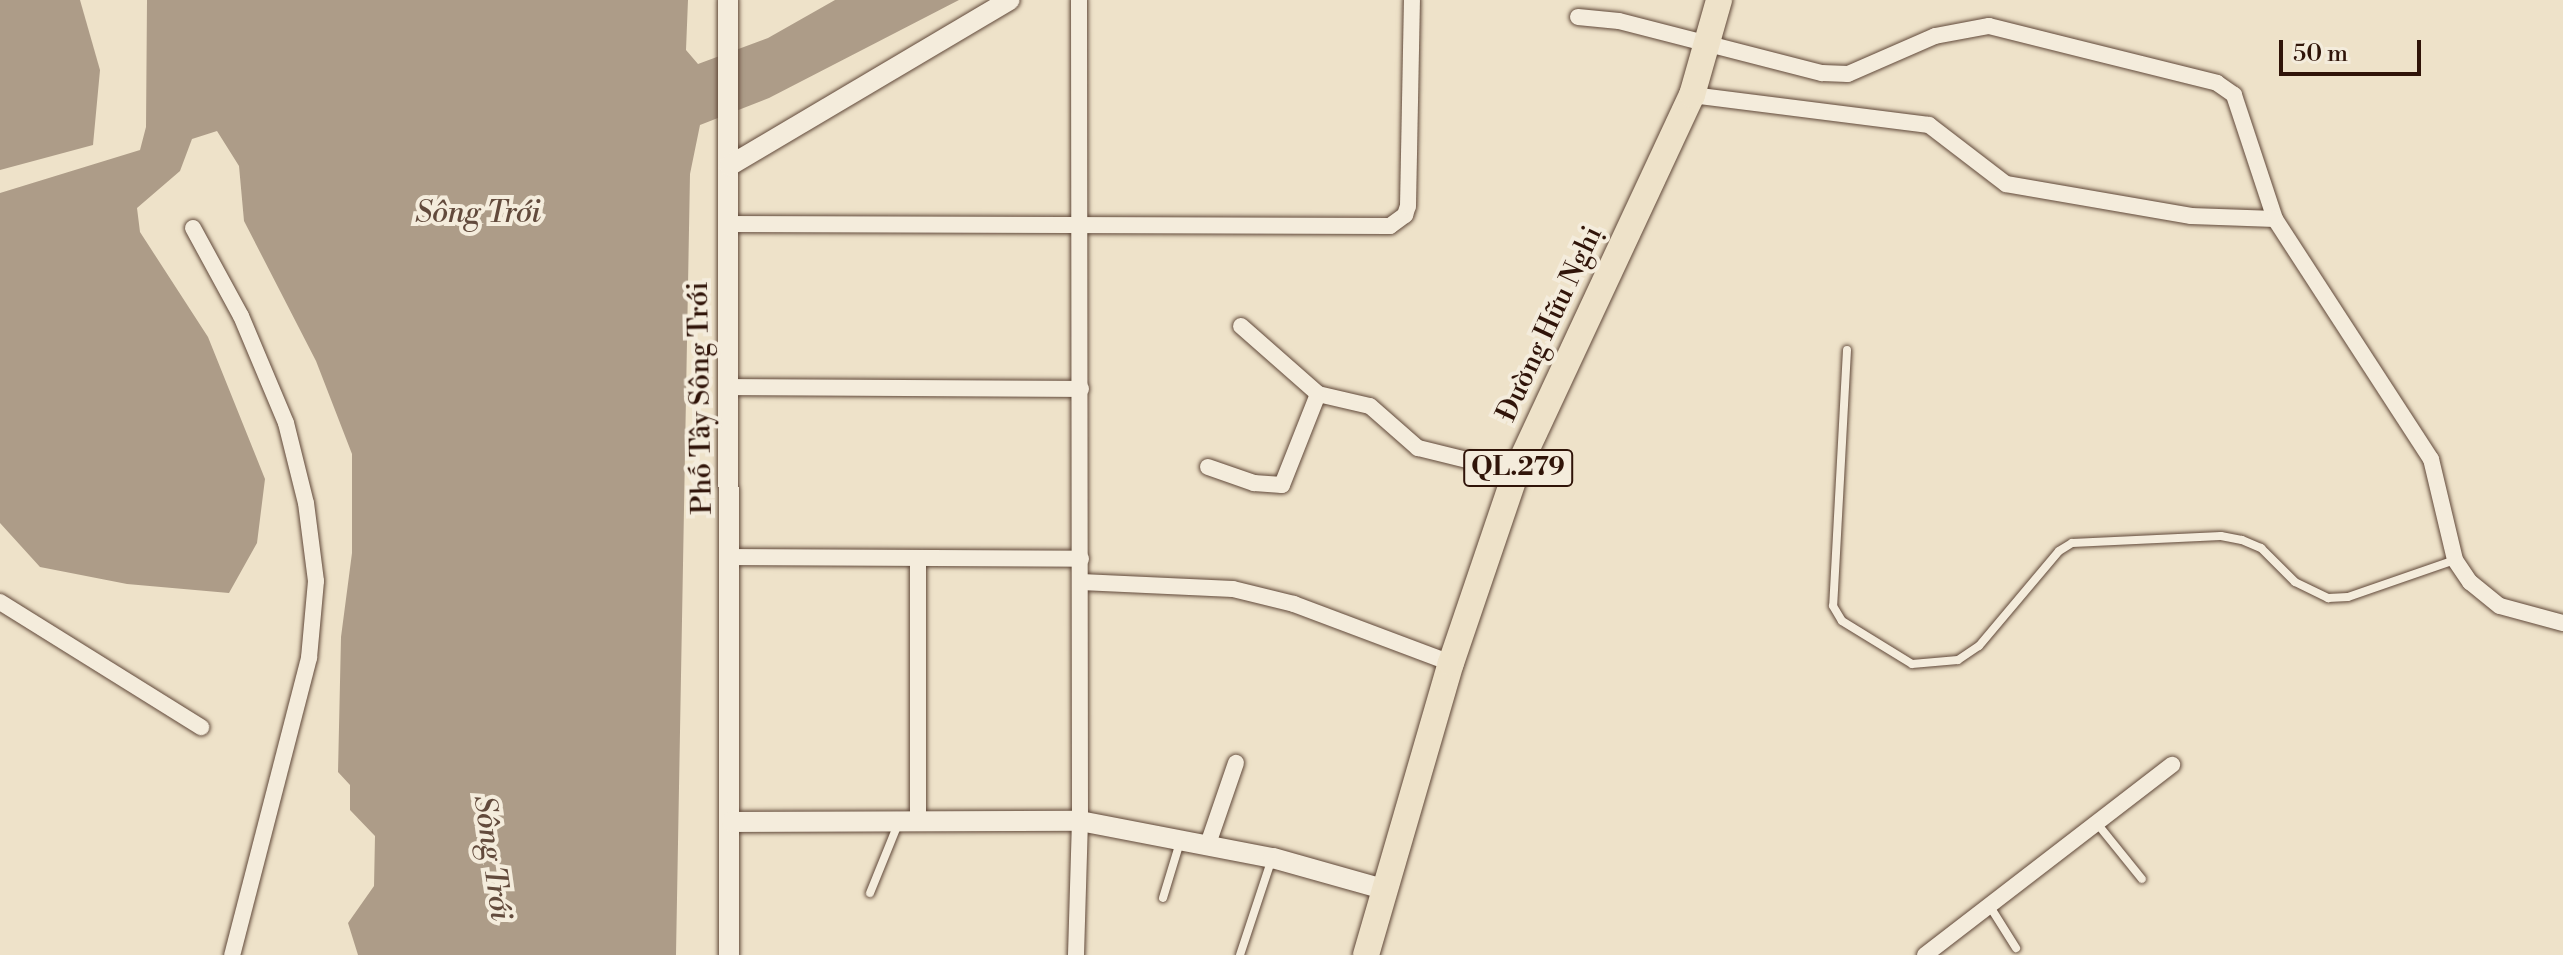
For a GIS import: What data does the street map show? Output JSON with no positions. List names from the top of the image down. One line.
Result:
{"streets":{"highway":["Đường Hữu Nghị","QL.279"],"street":["Phố Tây Sông Trới"]},"water":["Sông Trới"],"scale_bar":"50 m"}
